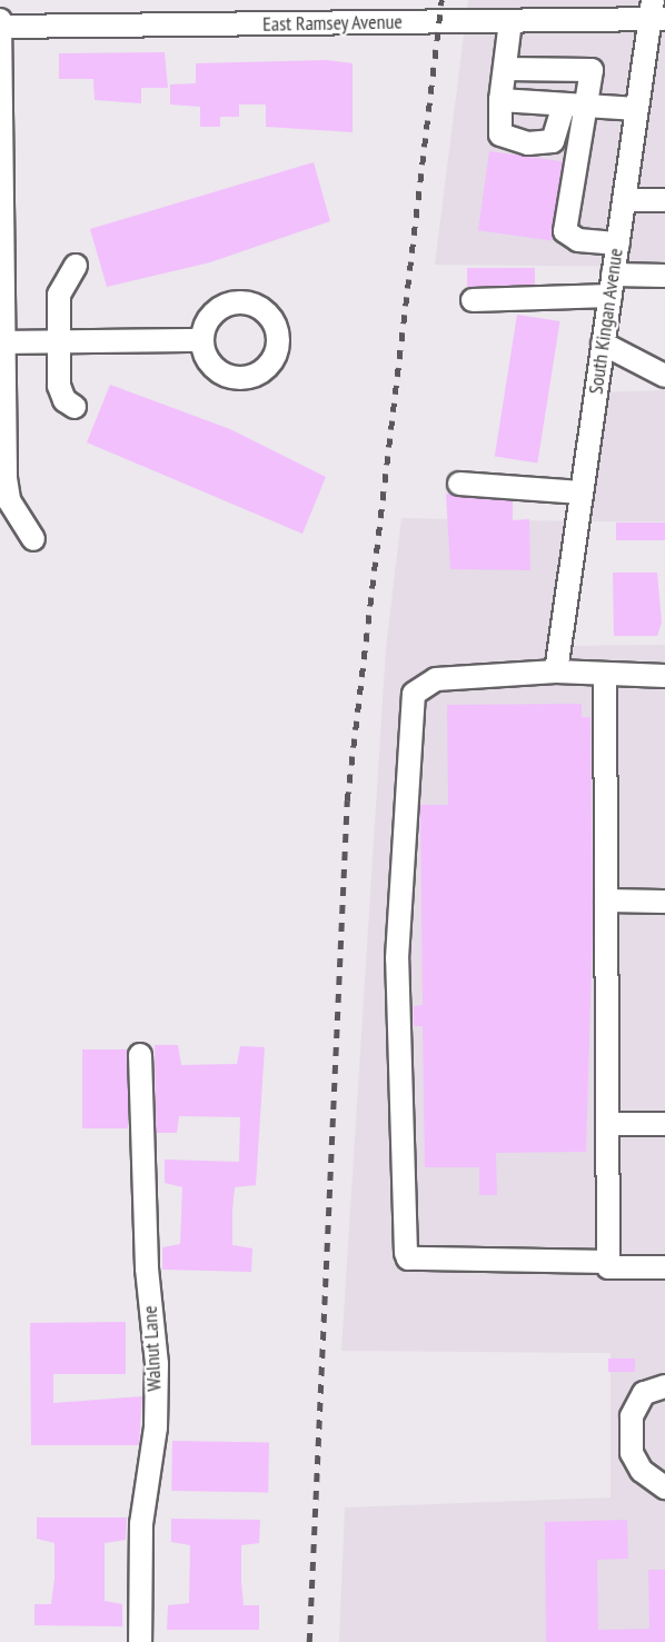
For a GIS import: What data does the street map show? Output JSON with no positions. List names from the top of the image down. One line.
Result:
{"streets":{"street":["East Ramsey Avenue","South Kingan Avenue","Walnut Lane"]},"crossings":[["East Ramsey Avenue","South Kingan Avenue"]]}
